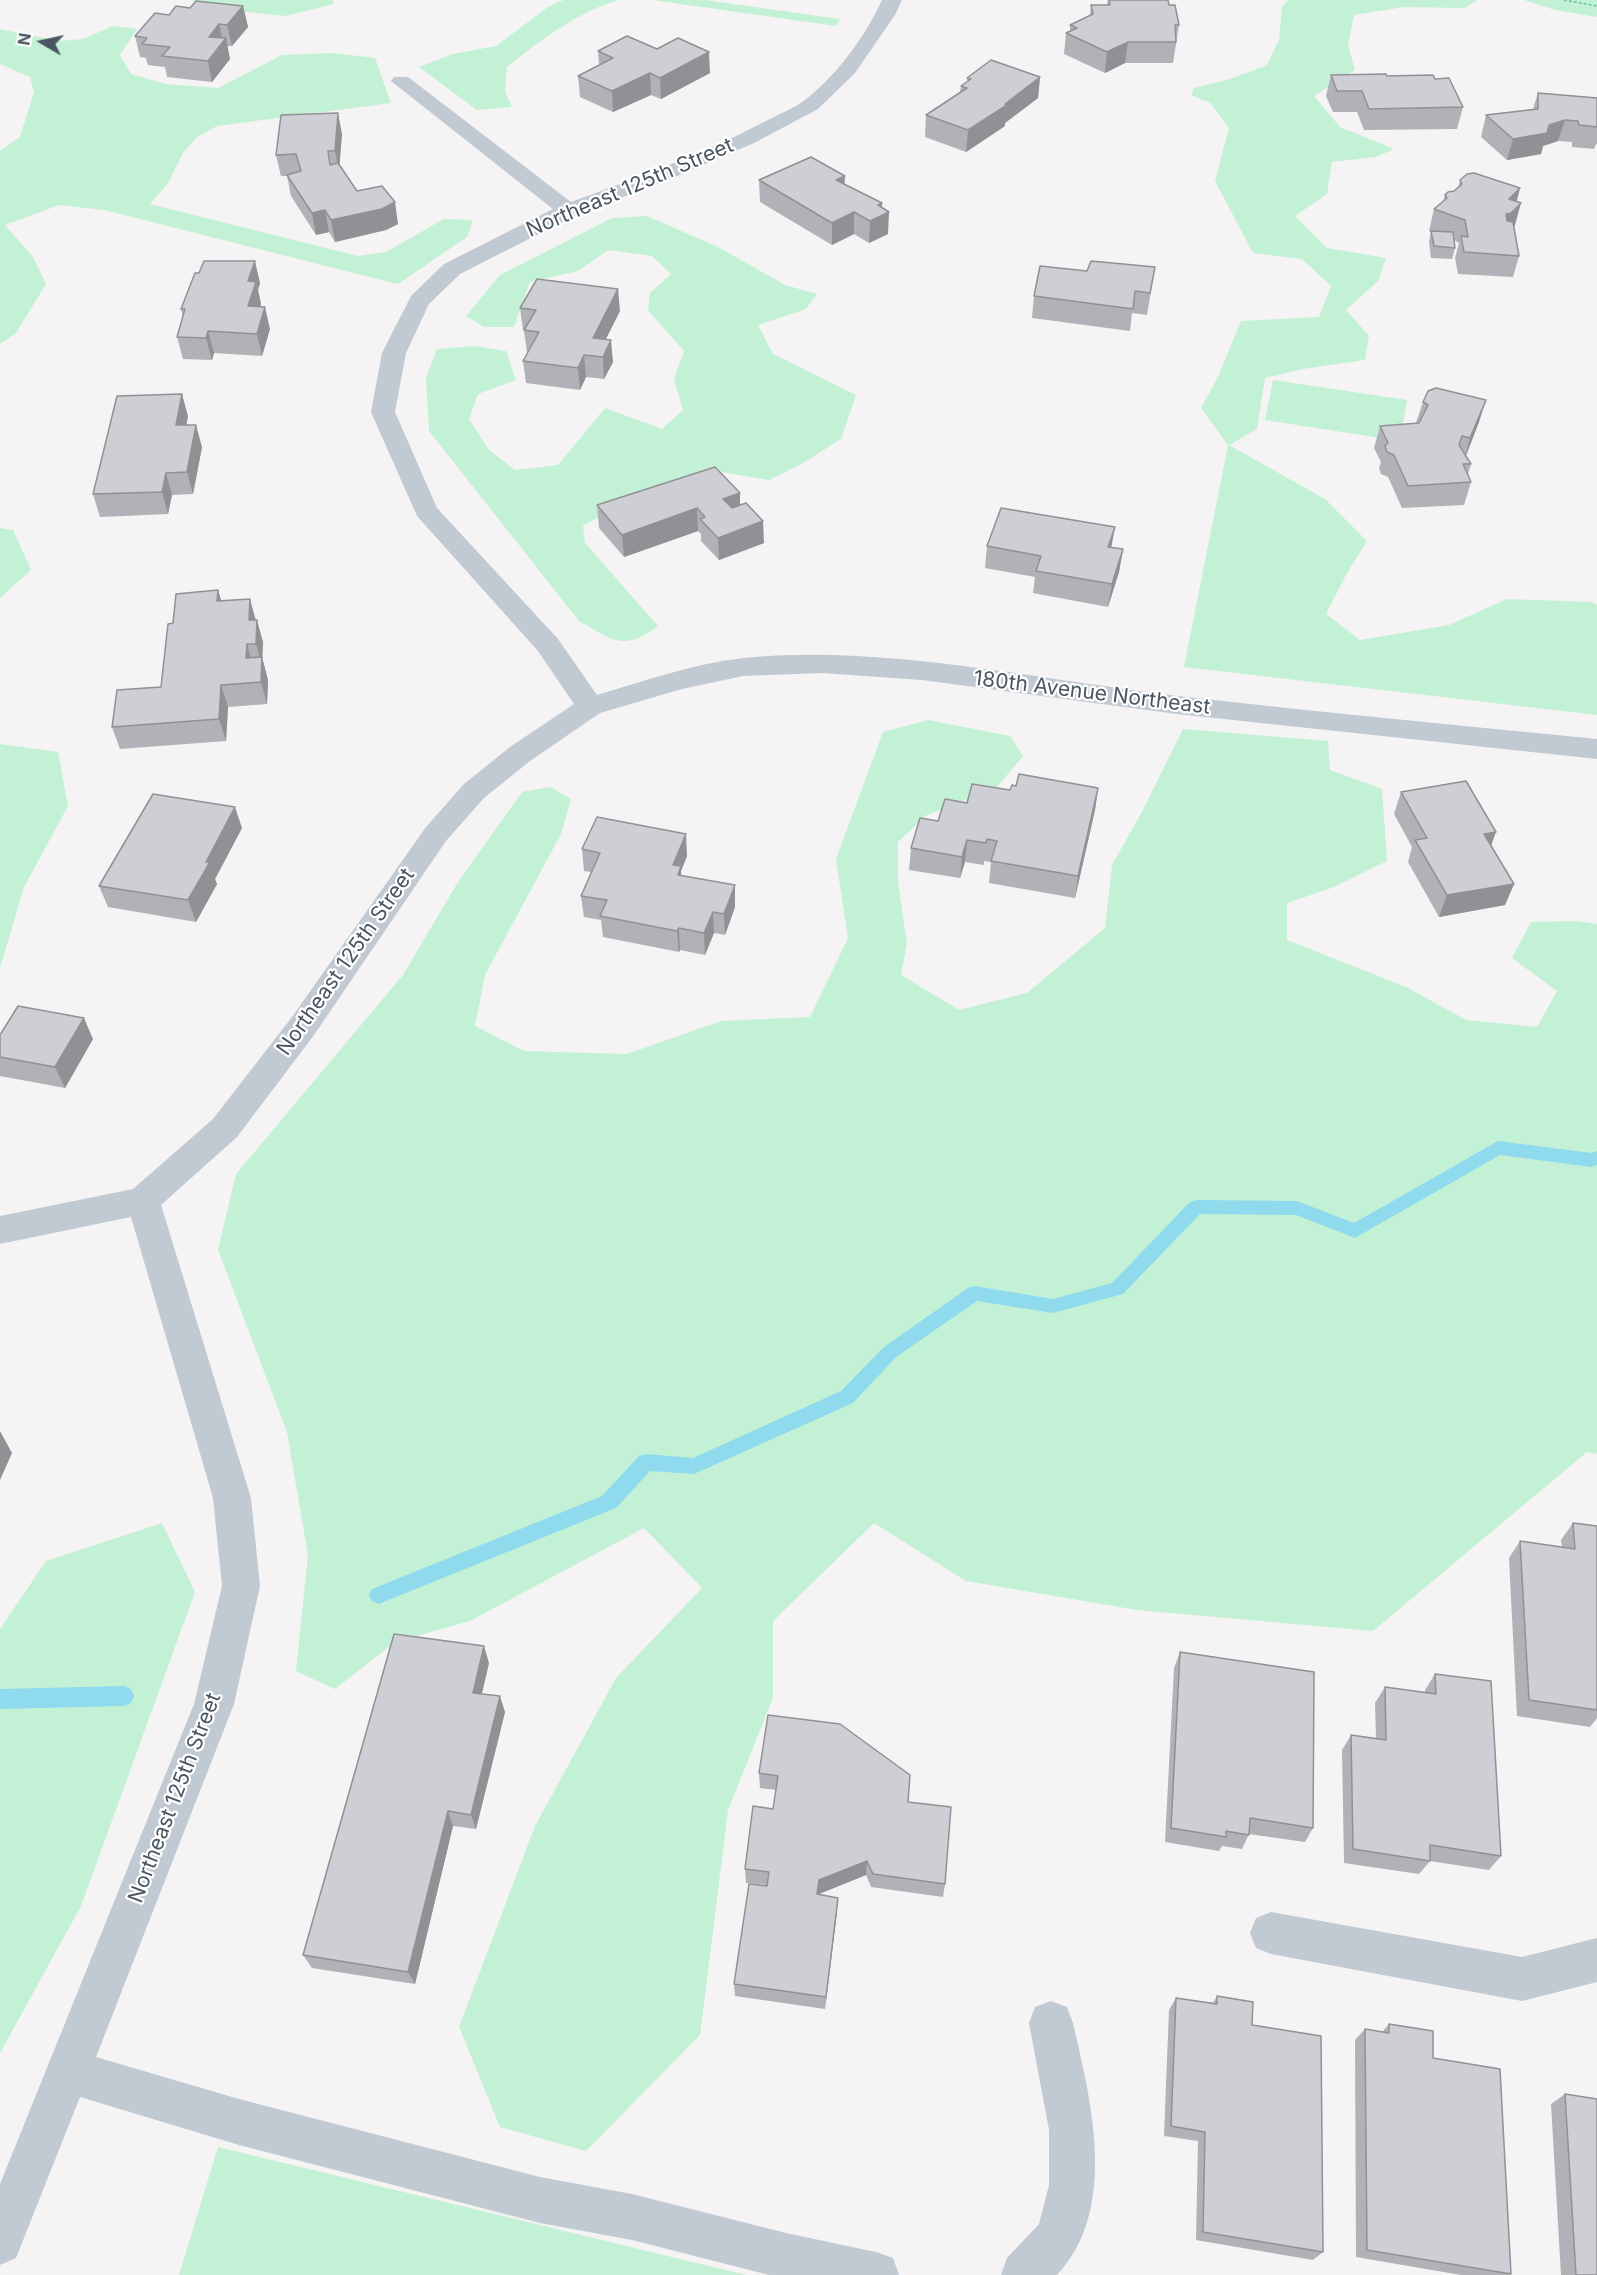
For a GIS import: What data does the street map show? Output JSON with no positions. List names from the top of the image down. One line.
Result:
{"streets":{"street":["Northeast 125th Street","180th Avenue Northeast"]},"crossings":[["Northeast 125th Street","180th Avenue Northeast"]],"north":"left"}
